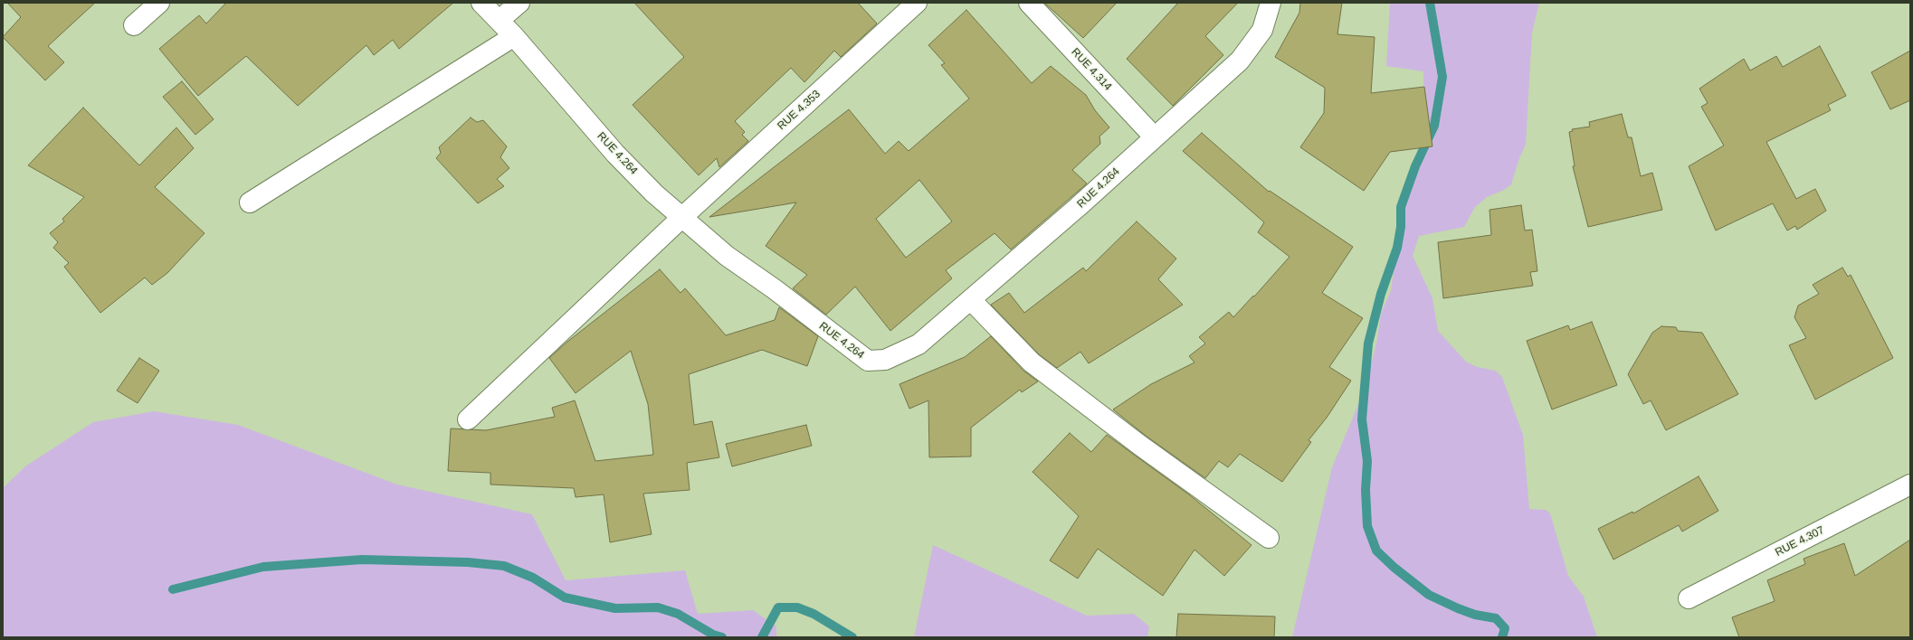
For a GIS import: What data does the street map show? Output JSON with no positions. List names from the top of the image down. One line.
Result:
{"streets":{"street":["RUE 4.314","RUE 4.353","RUE 4.264","RUE 4.307"]},"crossings":[["RUE 4.314","RUE 4.264"],["RUE 4.353","RUE 4.264"]]}
